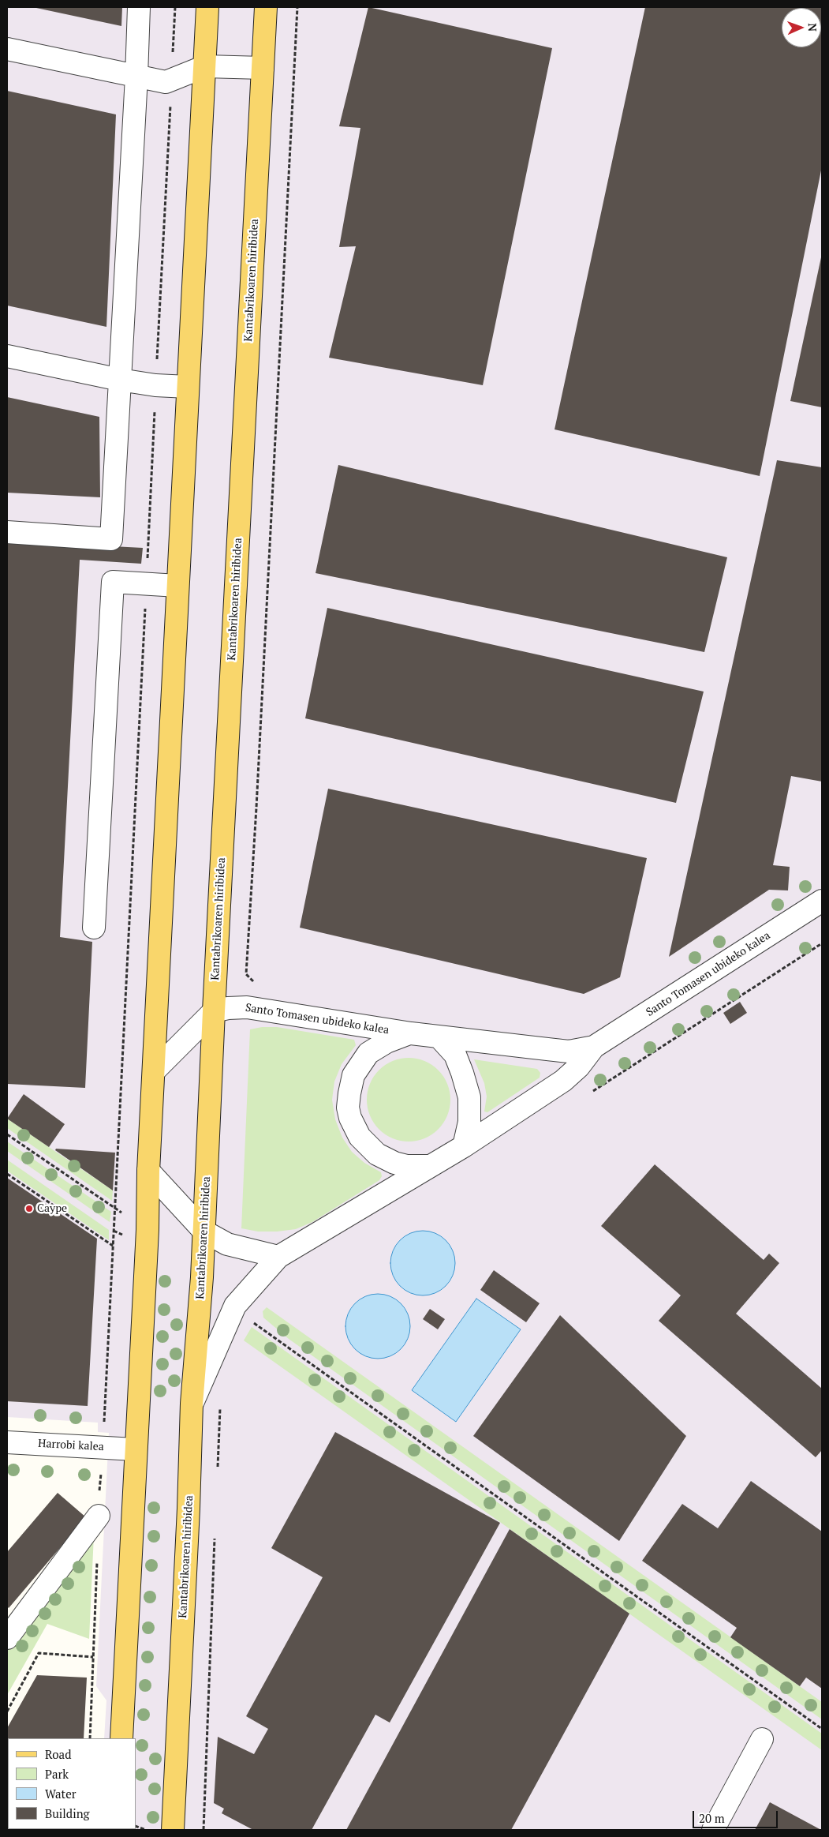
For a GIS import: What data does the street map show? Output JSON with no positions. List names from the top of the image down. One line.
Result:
{"streets":{"main road":["Kantabrikoaren hiribidea"],"street":["Santo Tomasen ubideko kalea","Harrobi kalea"]},"crossings":[["Kantabrikoaren hiribidea","Santo Tomasen ubideko kalea"]],"places":["Caype"],"legend":["Road","Park","Water","Building"],"scale_bar":"20 m","north":"right"}
